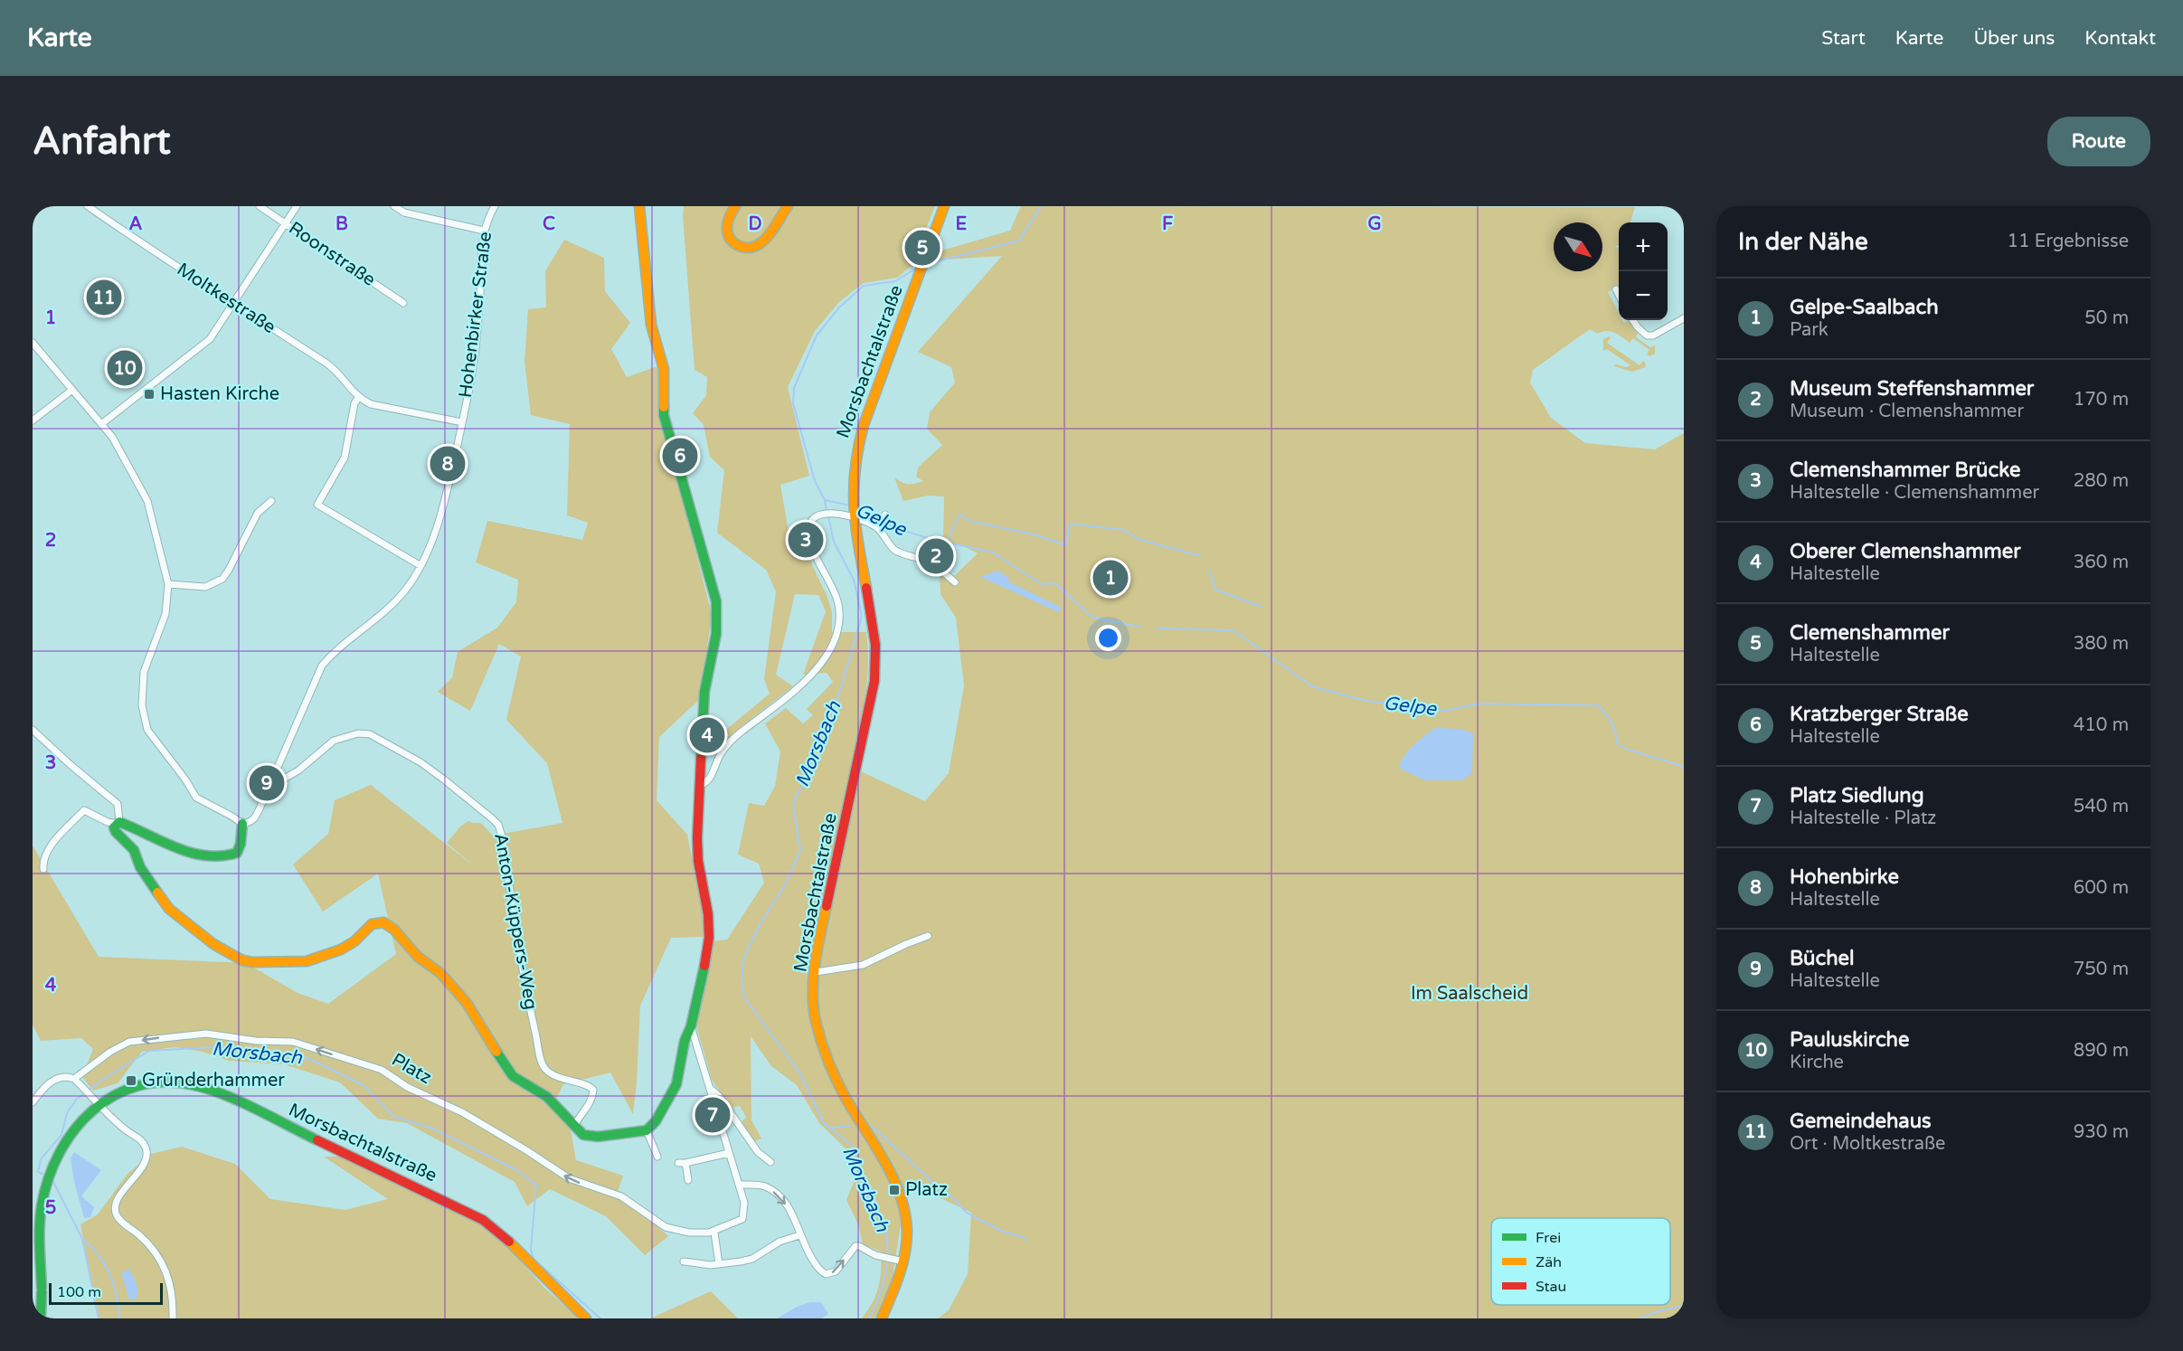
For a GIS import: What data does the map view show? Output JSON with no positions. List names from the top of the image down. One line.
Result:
{"streets":{"main road":["Morsbachtalstraße"],"street":["Roonstraße","Moltkestraße","Hohenbirker Straße","Anton-Küppers-Weg","Platz"]},"crossings":[["Hohenbirker Straße","Anton-Küppers-Weg"]],"one_way":["Platz"],"water":["Gelpe","Morsbach"],"parks":["Im Saalscheid"],"places":{"transit":["Hasten Kirche","Gründerhammer","Platz"]},"legend":["Frei","Zäh","Stau"],"scale_bar":"100 m","north":"bottom right","page":{"header":"Karte","nav":["Start","Karte","Über uns","Kontakt"],"buttons":"Route","title":"Anfahrt","heading":["In der Nähe","11 Ergebnisse"],"map_buttons":["+","−"],"pins":["5","11","10","6","8","3","2","1","4","9","7"],"list":[{"mark":"1","name":"Gelpe-Saalbach","note":"Park","value":"50 m"},{"mark":"2","name":"Museum Steffenshammer","note":"Museum · Clemenshammer","value":"170 m"},{"mark":"3","name":"Clemenshammer Brücke","note":"Haltestelle · Clemenshammer","value":"280 m"},{"mark":"4","name":"Oberer Clemenshammer","note":"Haltestelle","value":"360 m"},{"mark":"5","name":"Clemenshammer","note":"Haltestelle","value":"380 m"},{"mark":"6","name":"Kratzberger Straße","note":"Haltestelle","value":"410 m"},{"mark":"7","name":"Platz Siedlung","note":"Haltestelle · Platz","value":"540 m"},{"mark":"8","name":"Hohenbirke","note":"Haltestelle","value":"600 m"},{"mark":"9","name":"Büchel","note":"Haltestelle","value":"750 m"},{"mark":"10","name":"Pauluskirche","note":"Kirche","value":"890 m"},{"mark":"11","name":"Gemeindehaus","note":"Ort · Moltkestraße","value":"930 m"}],"scale":"100 m"},"grid":{"columns":["A","B","C","D","E","F","G"],"rows":["1","2","3","4","5"]}}
